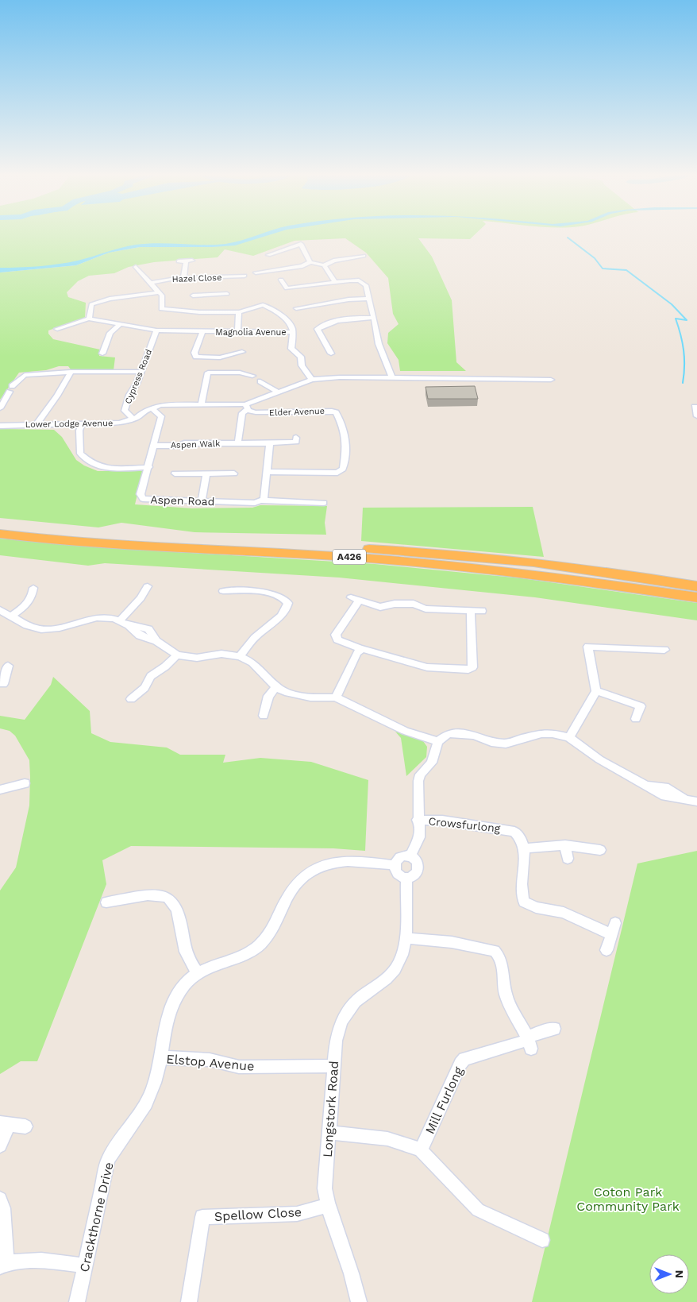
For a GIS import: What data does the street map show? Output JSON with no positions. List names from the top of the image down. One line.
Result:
{"streets":{"highway":["A426"],"street":["Hazel Close","Magnolia Avenue","Cypress Road","Elder Avenue","Lower Lodge Avenue","Aspen Walk","Aspen Road","Crowsfurlong","Elstop Avenue","Mill Furlong","Longstork Road","Spellow Close","Crackthorne Drive"]},"crossings":[["Magnolia Avenue","Cypress Road"],["Magnolia Avenue","Lower Lodge Avenue"],["Cypress Road","Lower Lodge Avenue"],["Elder Avenue","Lower Lodge Avenue"],["Lower Lodge Avenue","Aspen Road"],["Aspen Walk","Aspen Road"],["Elstop Avenue","Longstork Road"],["Elstop Avenue","Crackthorne Drive"],["Longstork Road","Spellow Close"],["Longstork Road","Crackthorne Drive"]],"parks":["Coton Park Community Park"],"north":"right"}
